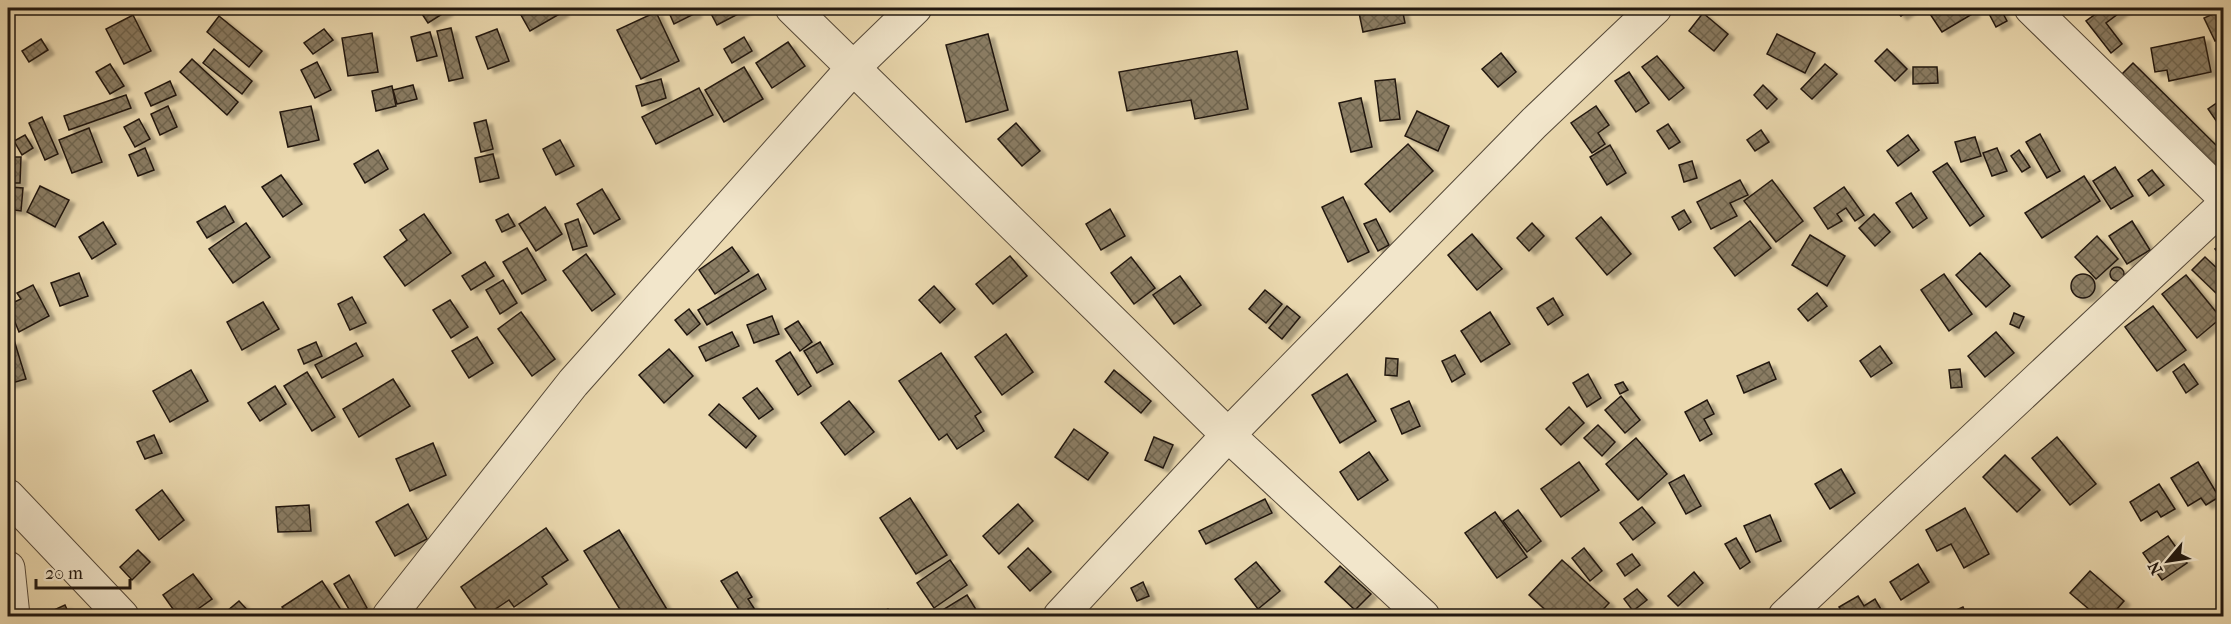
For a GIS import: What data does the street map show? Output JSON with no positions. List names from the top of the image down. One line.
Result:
{"scale_bar":"20 m","north":"bottom left"}
